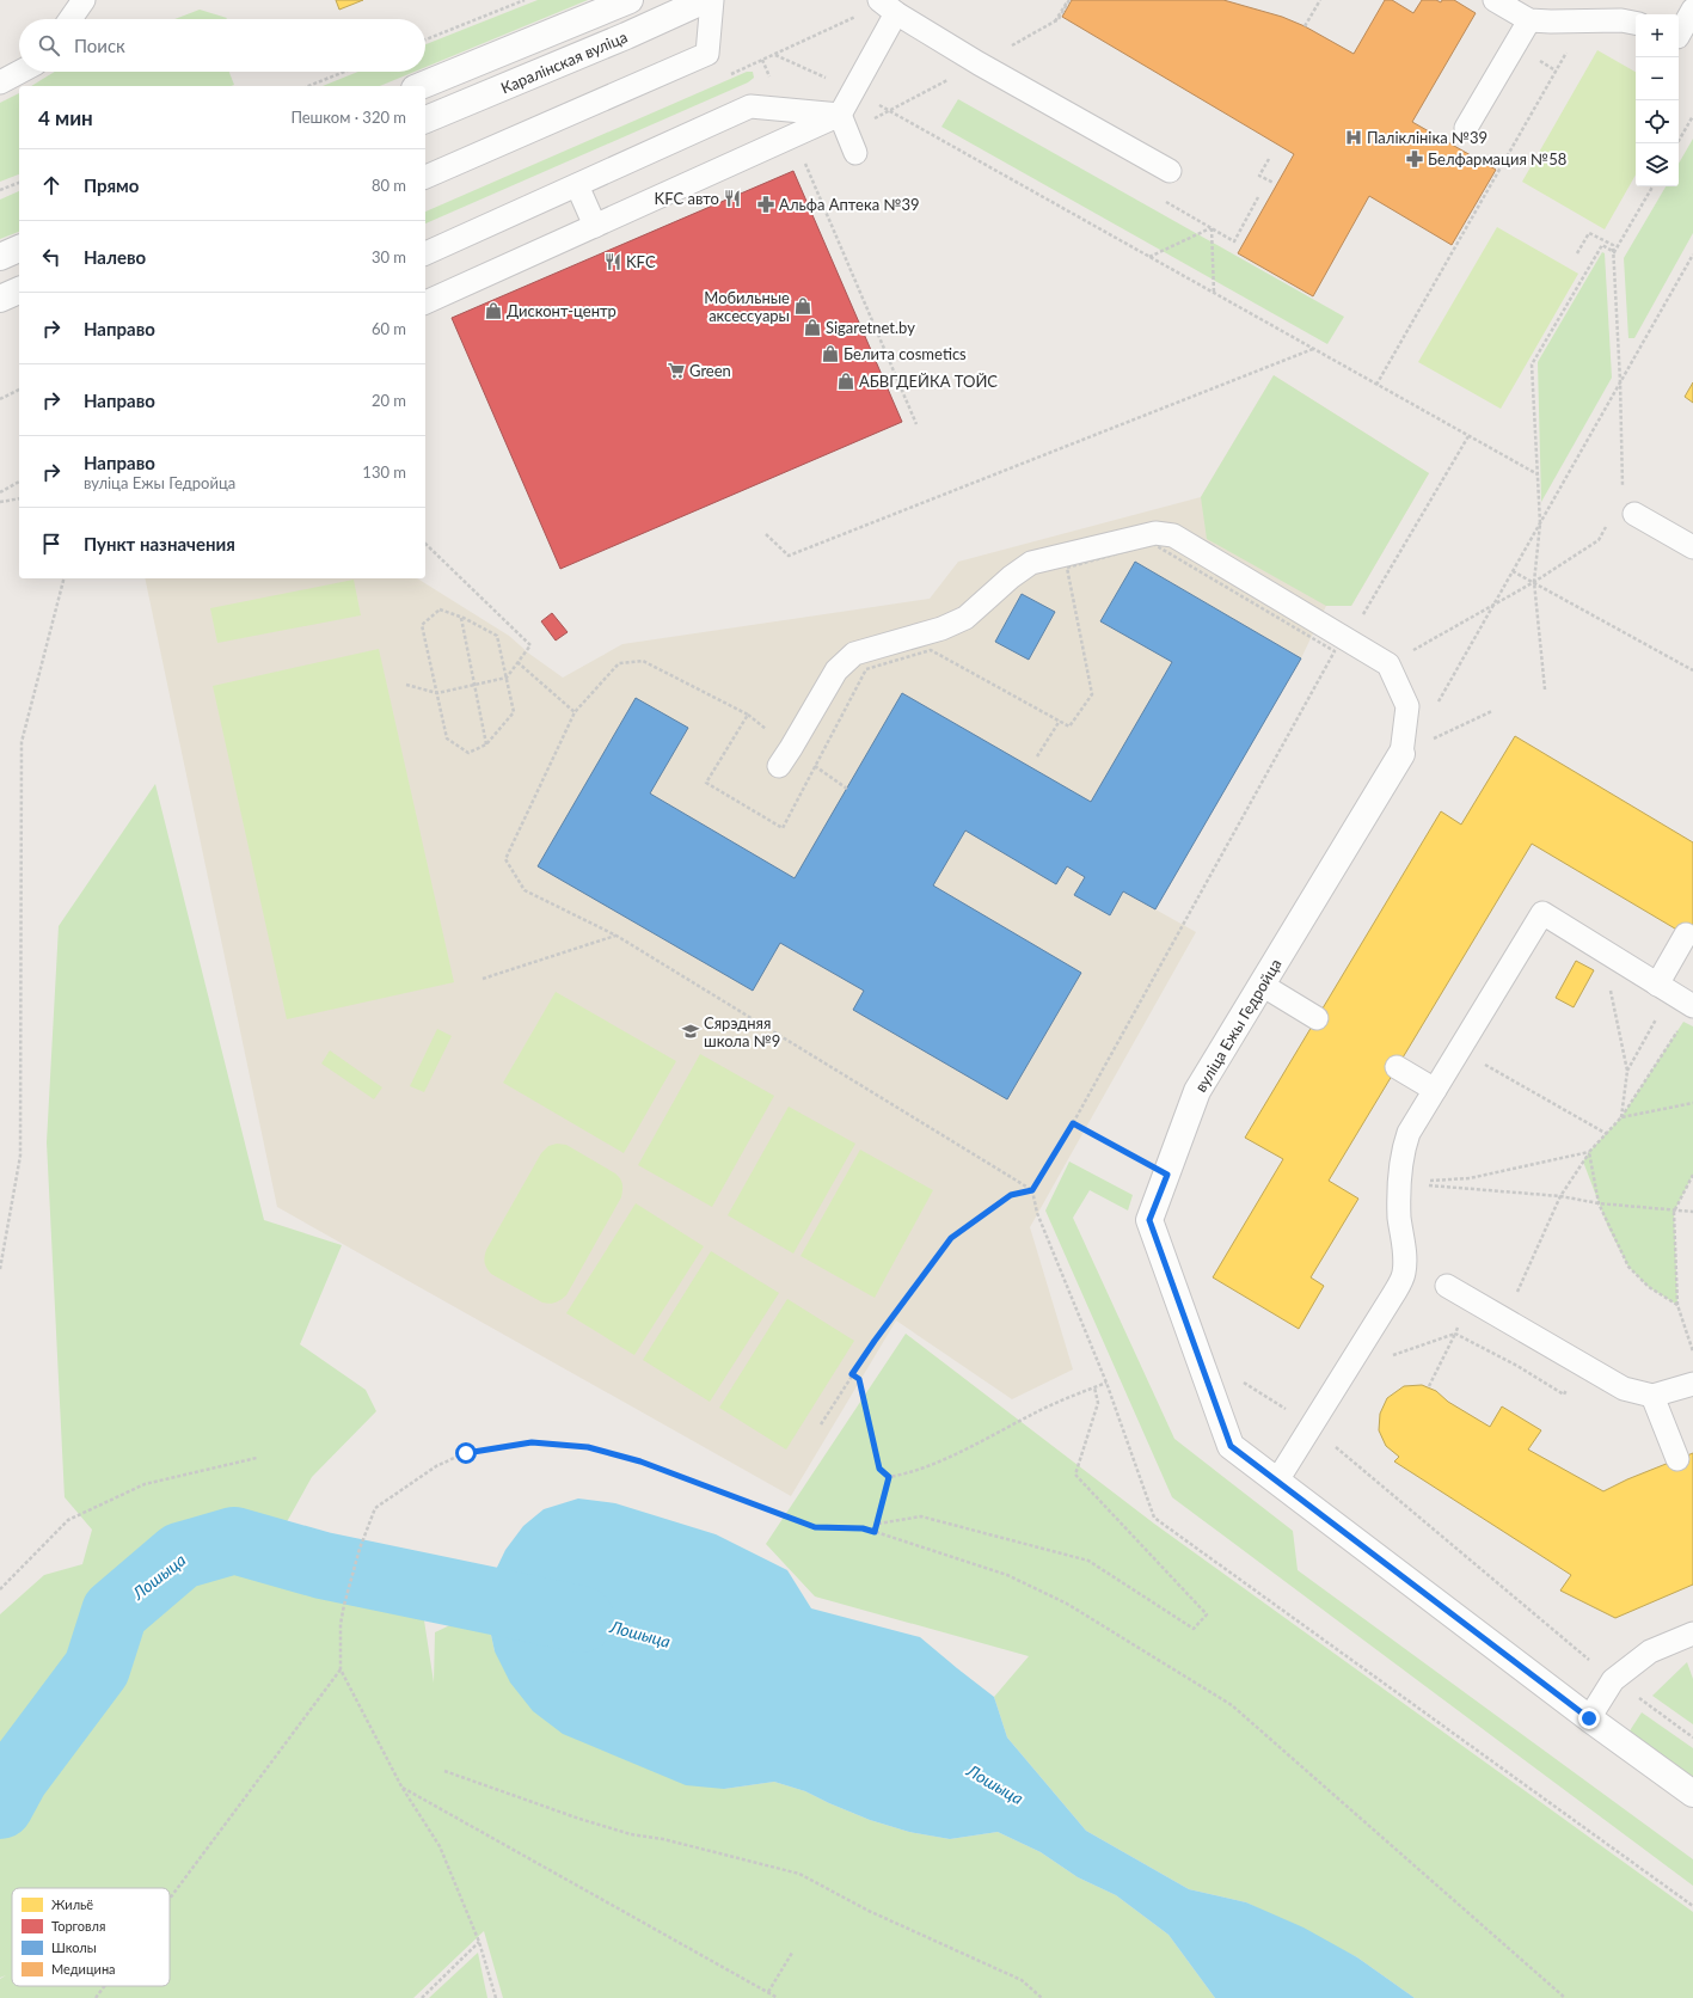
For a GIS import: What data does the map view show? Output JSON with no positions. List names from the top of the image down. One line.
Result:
{"streets":{"street":["Каралінская вуліца","вуліца Ежы Гедройца"]},"water":["Лошыца"],"places":{"hospital":["Паліклініка №39"],"pharmacy":["Белфармация №58","Альфа Аптека №39"],"restaurant":["KFC авто","KFC"],"shop":["Мобильные аксессуары","Дисконт-центр","Sigaretnet.by","Белита cosmetics","АБВГДЕЙКА ТОЙС"],"supermarket":["Green"],"school or university":["Сярэдняя школа №9"]},"legend":["Жильё","Торговля","Школы","Медицина"],"page":{"map_buttons":["+","−"],"search":"Поиск","heading":["4 мин","Пешком · 320 m"],"list":[["Прямо","80 m"],["Налево","30 m"],["Направо","60 m"],["Направо","20 m"],["Направо","вуліца Ежы Гедройца","130 m"],"Пункт назначения"]}}
